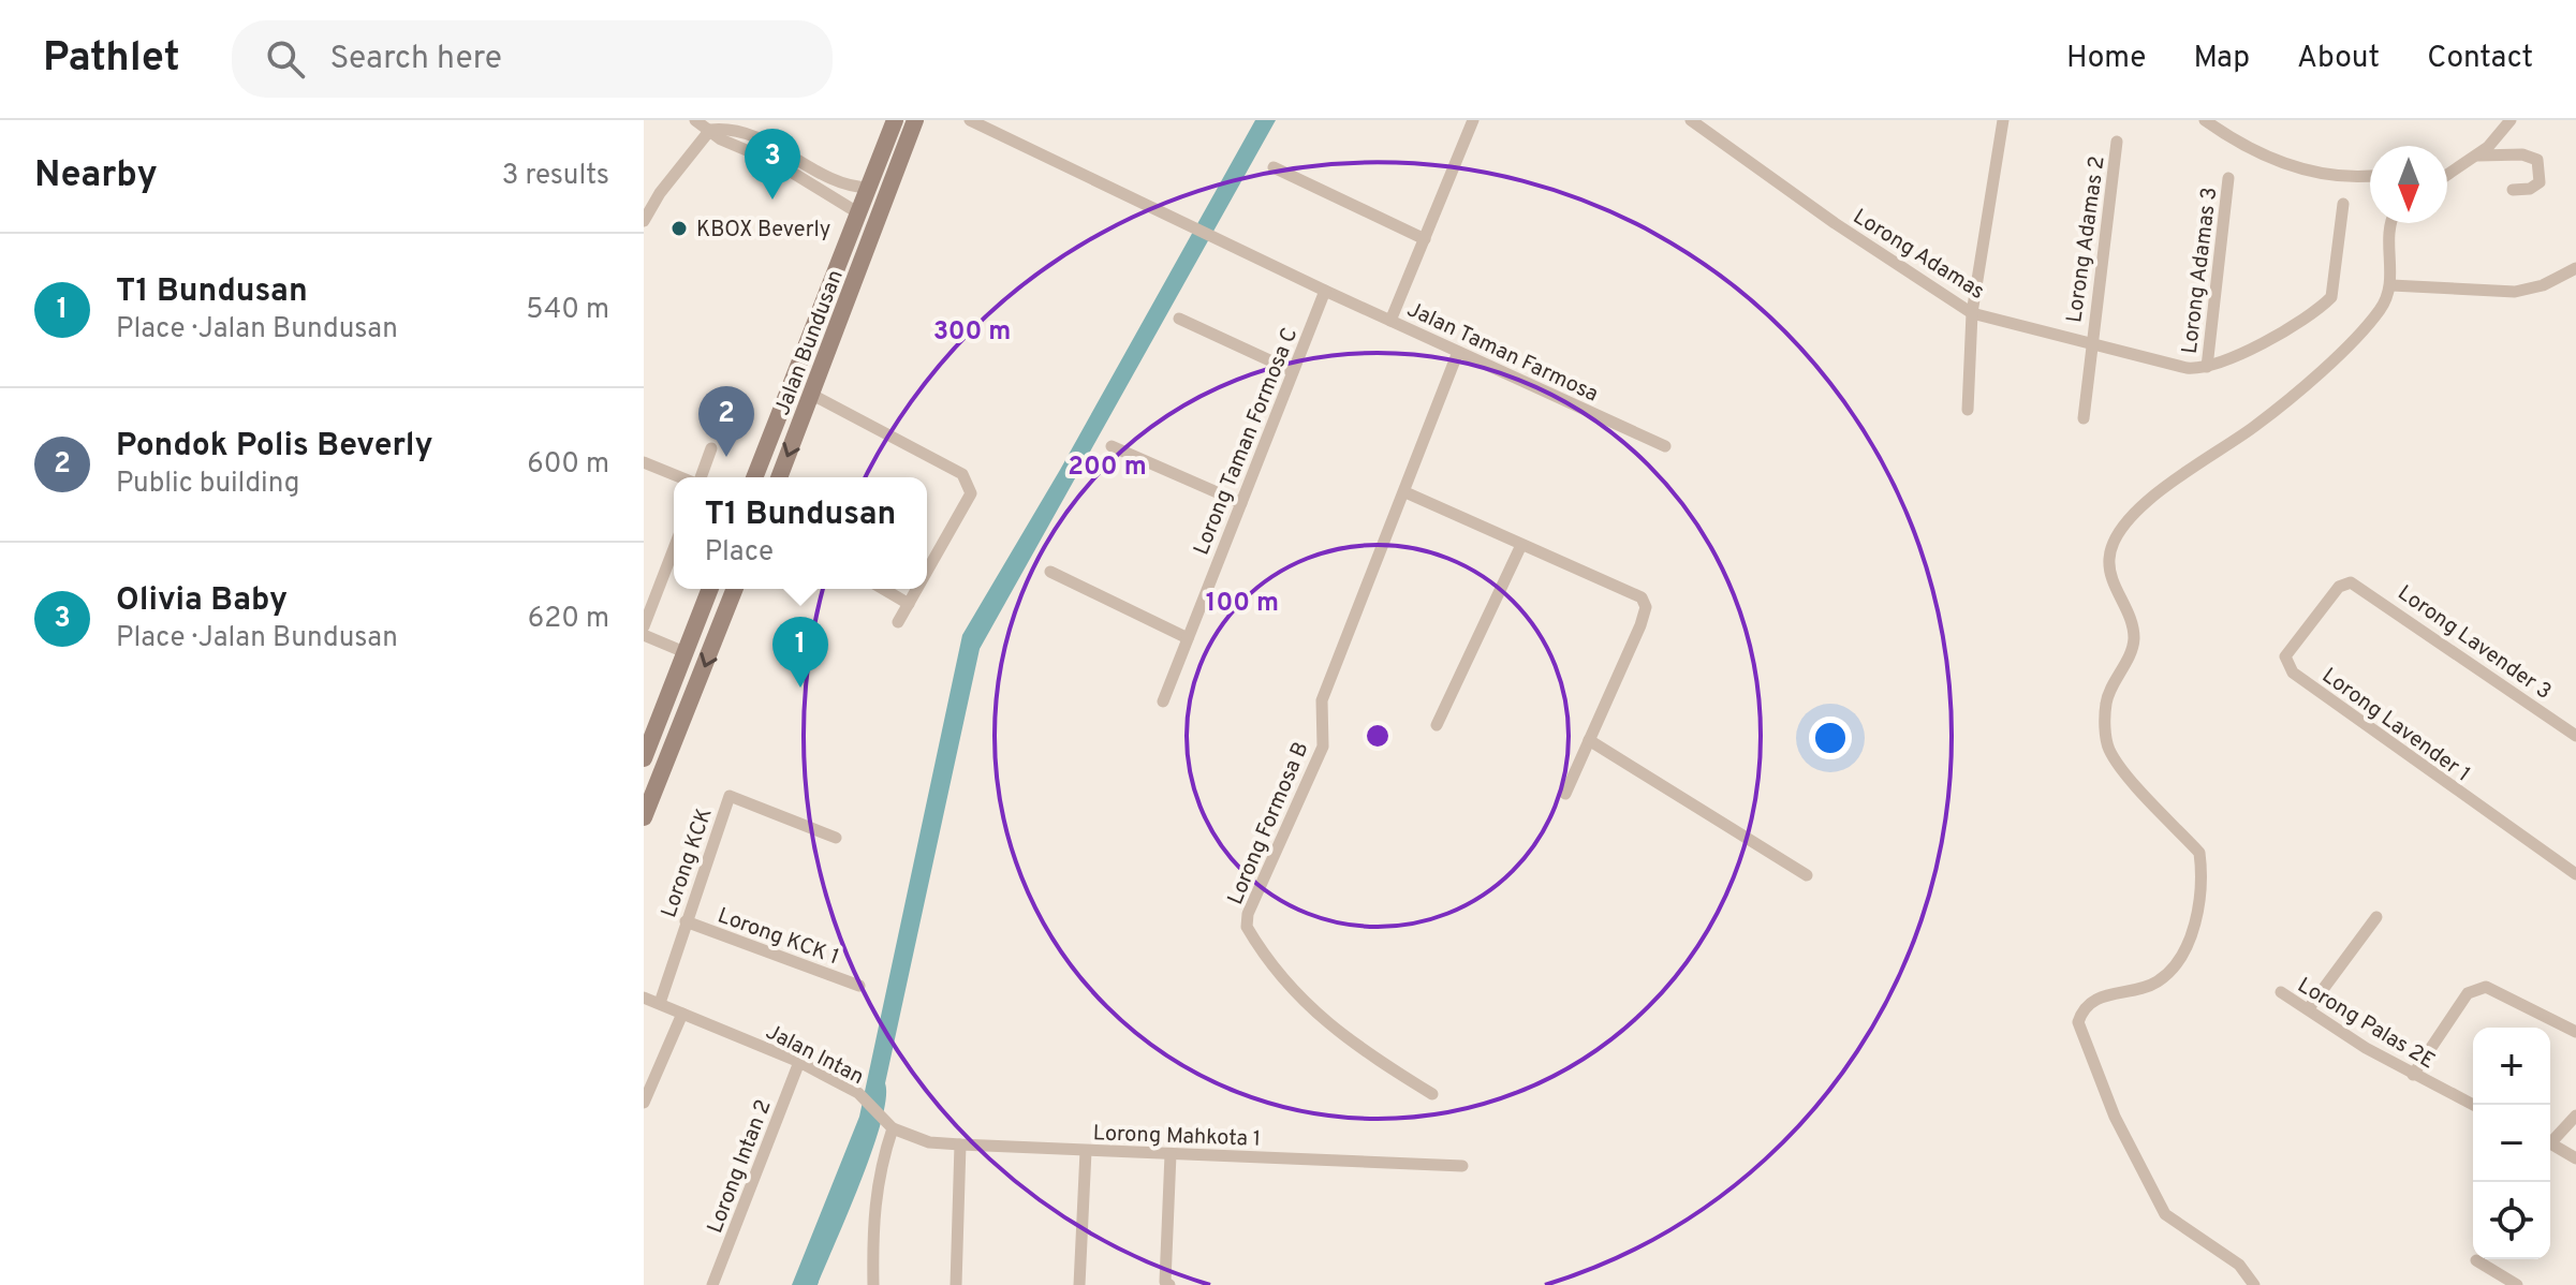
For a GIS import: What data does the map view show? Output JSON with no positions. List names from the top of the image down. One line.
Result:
{"streets":{"main road":["Jalan Bundusan"],"street":["Lorong Adamas 2","Lorong Adamas","Lorong Adamas 3","Jalan Taman Farmosa","Lorong Taman Formosa C","Lorong Lavender 3","Lorong Lavender 1","Lorong Formosa B","Lorong KCK","Lorong KCK 1","Lorong Palas 2E","Jalan Intan","Lorong Mahkota 1","Lorong Intan 2"]},"crossings":[["Lorong Adamas 2","Lorong Adamas"],["Lorong Adamas","Lorong Adamas 3"],["Jalan Taman Farmosa","Lorong Taman Formosa C"],["Jalan Taman Farmosa","Lorong Formosa B"],["Lorong Lavender 3","Lorong Lavender 1"],["Lorong KCK","Lorong KCK 1"],["Lorong KCK","Jalan Intan"],["Jalan Intan","Lorong Mahkota 1"],["Jalan Intan","Lorong Intan 2"]],"places":["KBOX Beverly"],"north":"bottom","page":{"header":"Pathlet","search":"Search here","nav":["Home","Map","About","Contact"],"heading":["Nearby","3 results"],"pins":["3","2","1"],"list":[{"mark":"1","name":"T1 Bundusan","note":"Place · Jalan Bundusan","value":"540 m"},{"mark":"2","name":"Pondok Polis Beverly","note":"Public building","value":"600 m"},{"mark":"3","name":"Olivia Baby","note":"Place · Jalan Bundusan","value":"620 m"}],"popup":["T1 Bundusan","Place"],"map_buttons":["+","−"]},"rings":["300 m","200 m","100 m"]}
